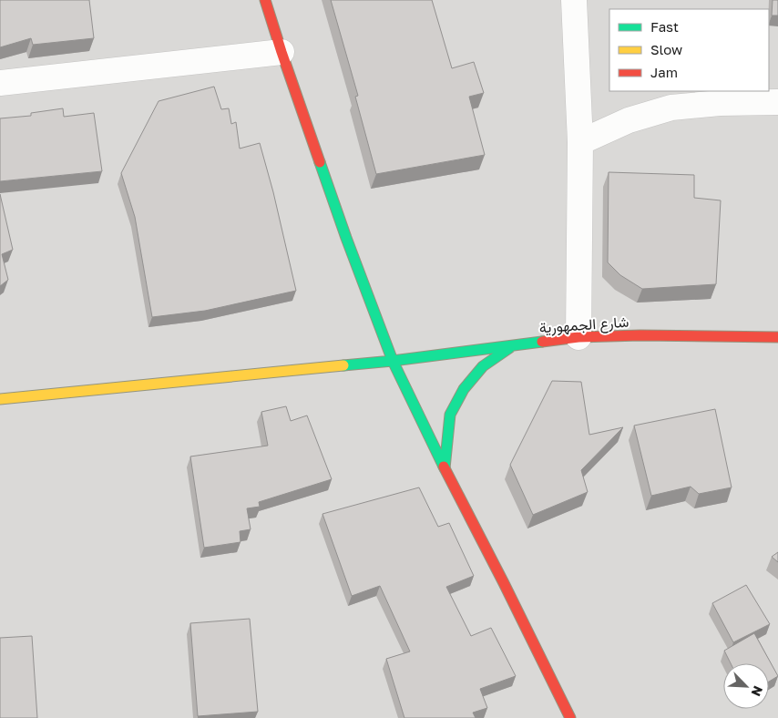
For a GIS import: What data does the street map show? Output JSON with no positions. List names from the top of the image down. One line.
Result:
{"streets":{"main road":["شارع الجمهورية"]},"legend":["Fast","Slow","Jam"],"north":"bottom right"}
